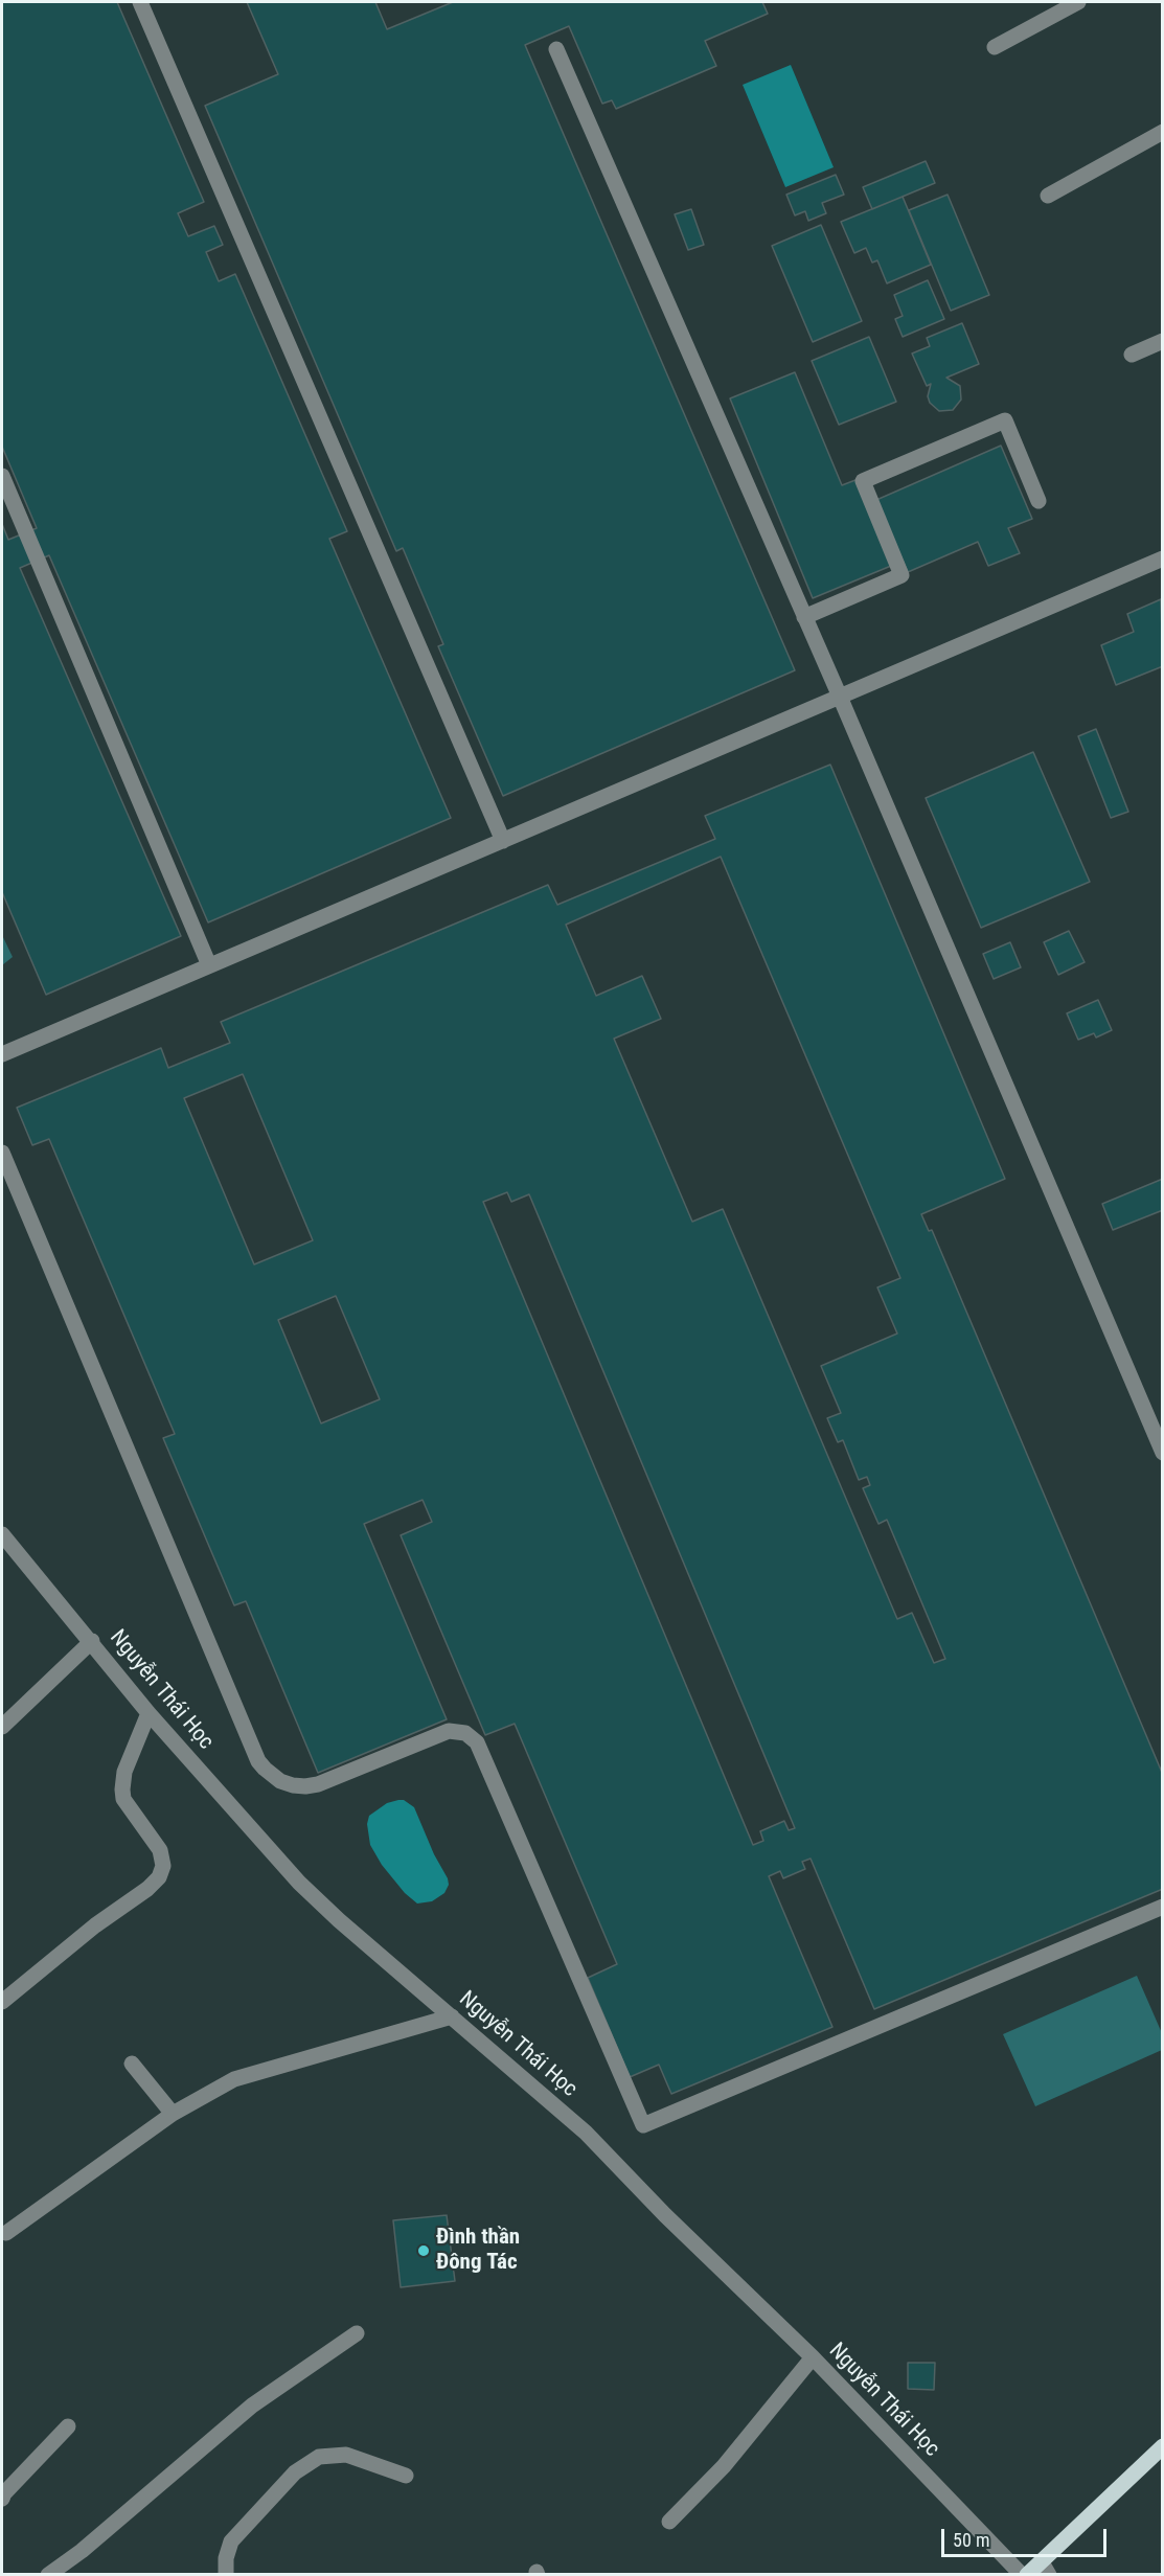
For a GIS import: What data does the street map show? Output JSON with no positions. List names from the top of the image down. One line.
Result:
{"streets":{"street":["Nguyễn Thái Học"]},"places":["Đình thần Đông Tác"],"scale_bar":"50 m"}
